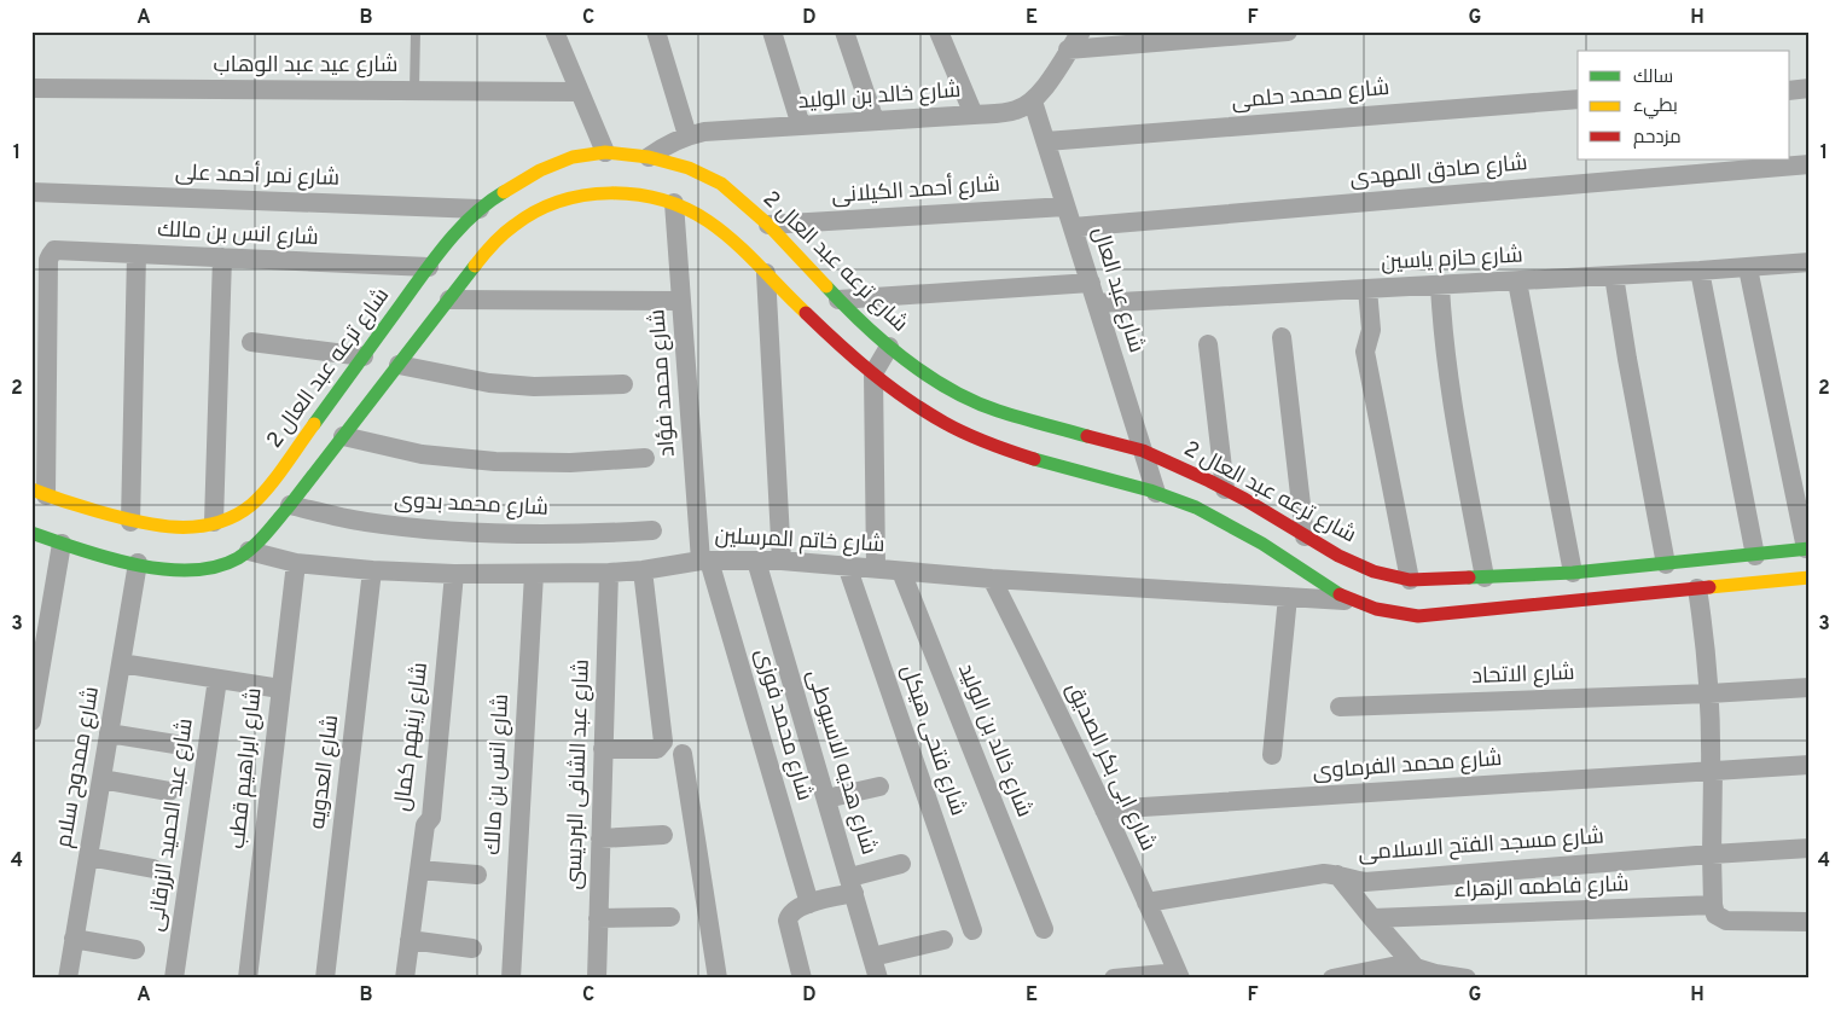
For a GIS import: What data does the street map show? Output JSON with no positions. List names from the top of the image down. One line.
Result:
{"streets":{"street":["شارع عيد عبد الوهاب","شارع محمد حلمى","شارع خالد بن الوليد","شارع صادق المهدى","شارع نمر أحمد على","شارع أحمد الكيلانى","شارع انس بن مالك","شارع حازم ياسين","شارع ترعه عبد العال 2","شارع عبد العال","شارع محمد فؤاد","شارع محمد بدوى","شارع خاتم المرسلين","شارع الاتحاد","شارع محمد فوزى","شارع زينهم كمال","شارع فتحى هيكل","شارع هديه الاسيوطى","شارع محمد الفرماوى","شارع ممدوح سلام","شارع ابى بكر الصديق","شارع ابراهيم قطب","شارع العدويه","شارع عبد الشافى البرديسى","شارع عبد الحميد الزرقانى","شارع مسجد الفتح الاسلامى","شارع فاطمه الزهراء"]},"crossings":[["شارع محمد حلمى","شارع عبد العال"],["شارع خالد بن الوليد","شارع ترعه عبد العال 2"],["شارع خالد بن الوليد","شارع عبد العال"],["شارع خالد بن الوليد","شارع خاتم المرسلين"],["شارع صادق المهدى","شارع عبد العال"],["شارع نمر أحمد على","شارع ترعه عبد العال 2"],["شارع أحمد الكيلانى","شارع ترعه عبد العال 2"],["شارع أحمد الكيلانى","شارع عبد العال"],["شارع انس بن مالك","شارع ترعه عبد العال 2"],["شارع انس بن مالك","شارع خاتم المرسلين"],["شارع حازم ياسين","شارع عبد العال"],["شارع ترعه عبد العال 2","شارع عبد العال"],["شارع ترعه عبد العال 2","شارع محمد فؤاد"],["شارع ترعه عبد العال 2","شارع محمد بدوى"],["شارع ترعه عبد العال 2","شارع خاتم المرسلين"],["شارع ترعه عبد العال 2","شارع ممدوح سلام"],["شارع محمد فؤاد","شارع خاتم المرسلين"],["شارع محمد فؤاد","شارع محمد فوزى"],["شارع خاتم المرسلين","شارع محمد فوزى"],["شارع خاتم المرسلين","شارع زينهم كمال"],["شارع خاتم المرسلين","شارع فتحى هيكل"],["شارع خاتم المرسلين","شارع هديه الاسيوطى"],["شارع خاتم المرسلين","شارع ابى بكر الصديق"],["شارع خاتم المرسلين","شارع ابراهيم قطب"],["شارع خاتم المرسلين","شارع العدويه"],["شارع خاتم المرسلين","شارع عبد الشافى البرديسى"],["شارع محمد الفرماوى","شارع ابى بكر الصديق"],["شارع ابى بكر الصديق","شارع مسجد الفتح الاسلامى"]],"legend":["سالك","بطيء","مزدحم"],"grid":{"columns":["A","B","C","D","E","F","G","H"],"rows":["1","2","3","4"]}}
